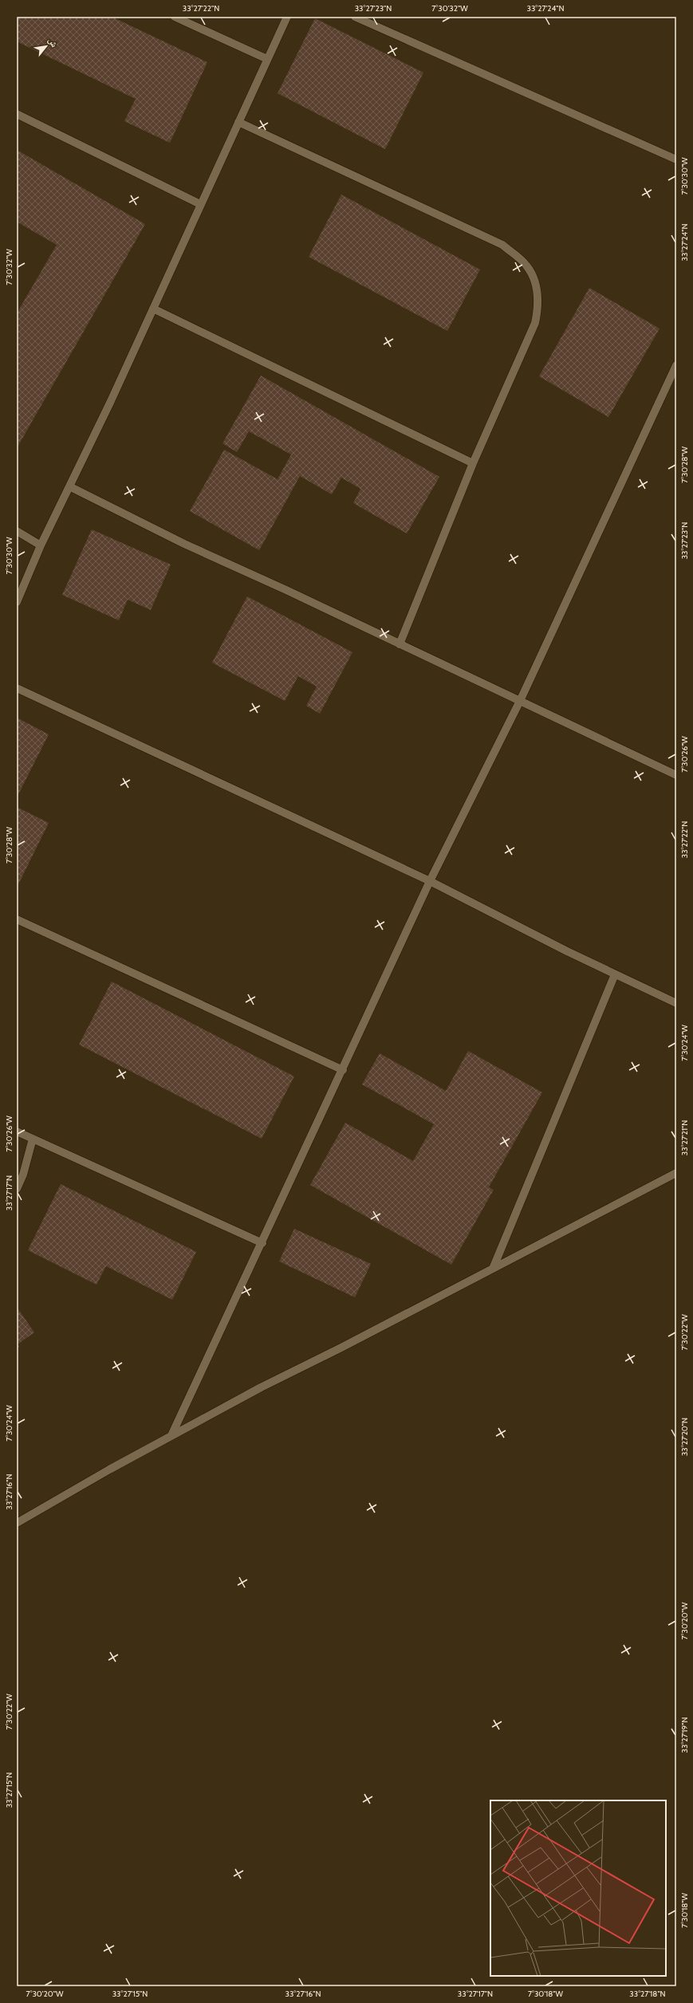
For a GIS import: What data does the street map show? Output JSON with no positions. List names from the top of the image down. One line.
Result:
{"north":"top right","coordinates":["33°27'22\"N","33°27'23\"N","7°30'32\"W","33°27'24\"N","7°30'30\"W","7°30'28\"W","7°30'26\"W","7°30'24\"W","33°27'21\"N","33°27'17\"N","7°30'22\"W","33°27'20\"N","33°27'16\"N","7°30'20\"W","33°27'19\"N","33°27'15\"N","7°30'18\"W","33°27'18\"N"]}
